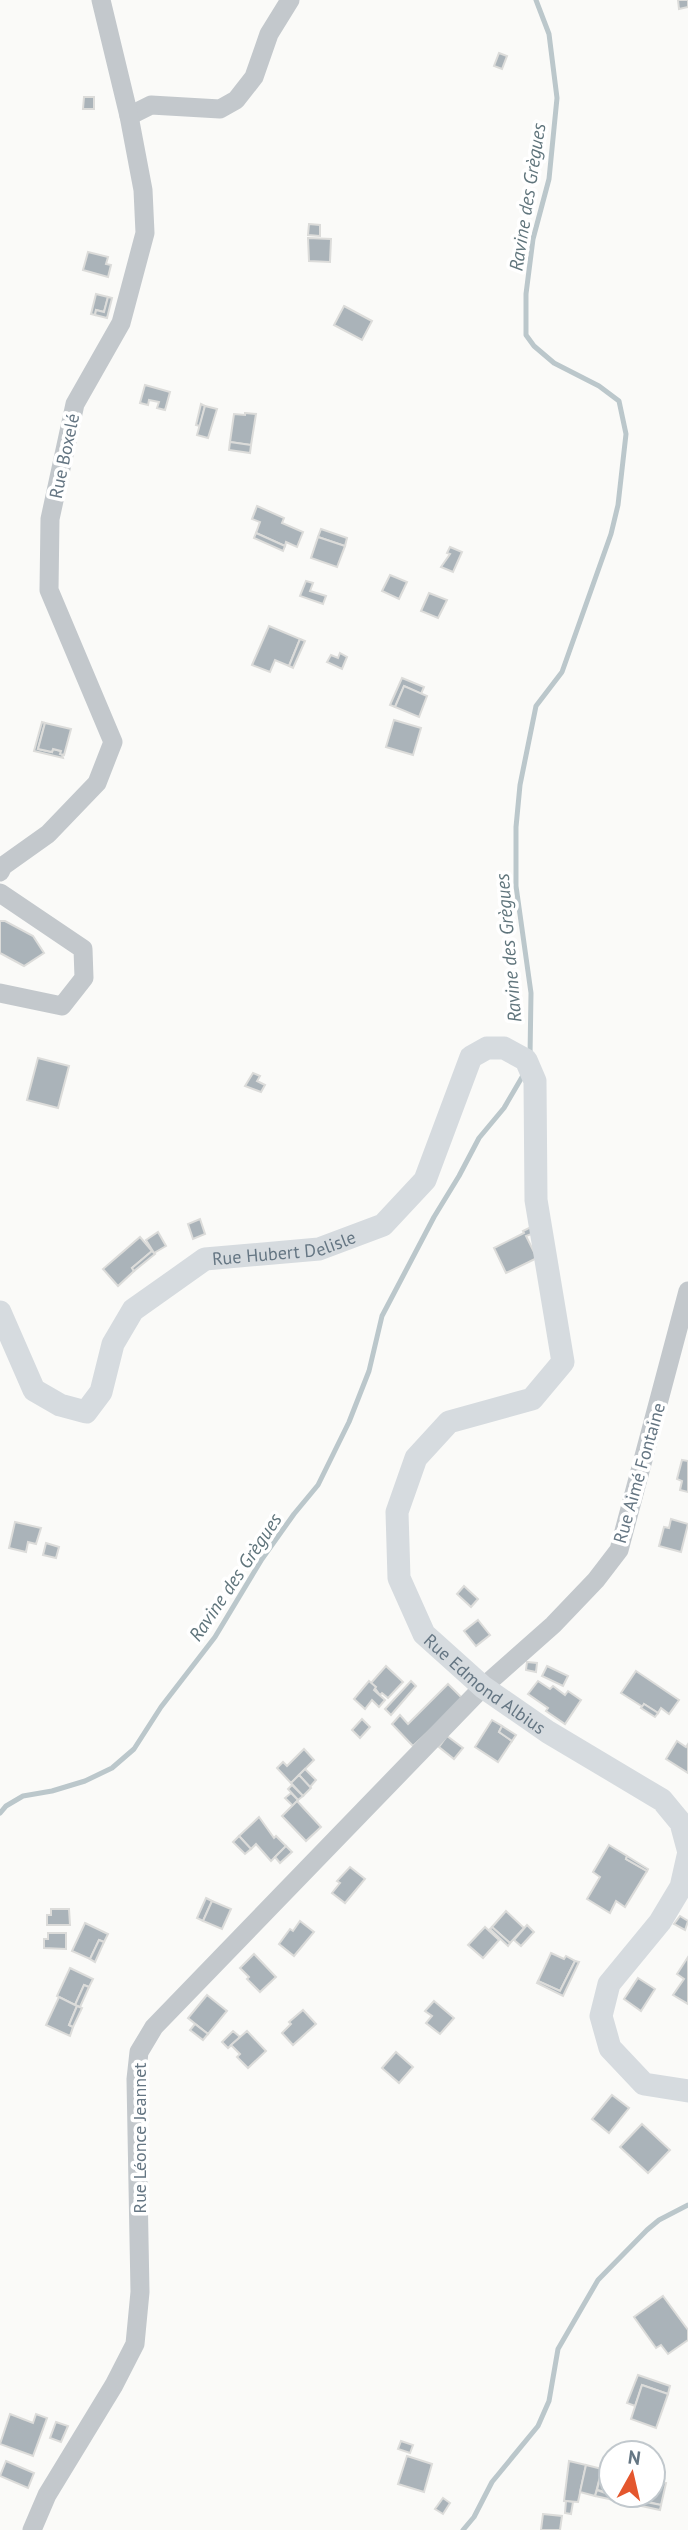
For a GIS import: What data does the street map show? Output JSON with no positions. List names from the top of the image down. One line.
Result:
{"streets":{"main road":["Rue Hubert Delisle","Rue Edmond Albius"],"street":["Rue Boxelé","Rue Aimé Fontaine","Rue Léonce Jeannet"]},"crossings":[["Rue Hubert Delisle","Rue Edmond Albius"],["Rue Aimé Fontaine","Rue Edmond Albius"],["Rue Aimé Fontaine","Rue Léonce Jeannet"],["Rue Edmond Albius","Rue Léonce Jeannet"]],"water":["Ravine des Grègues"],"north":"top"}
